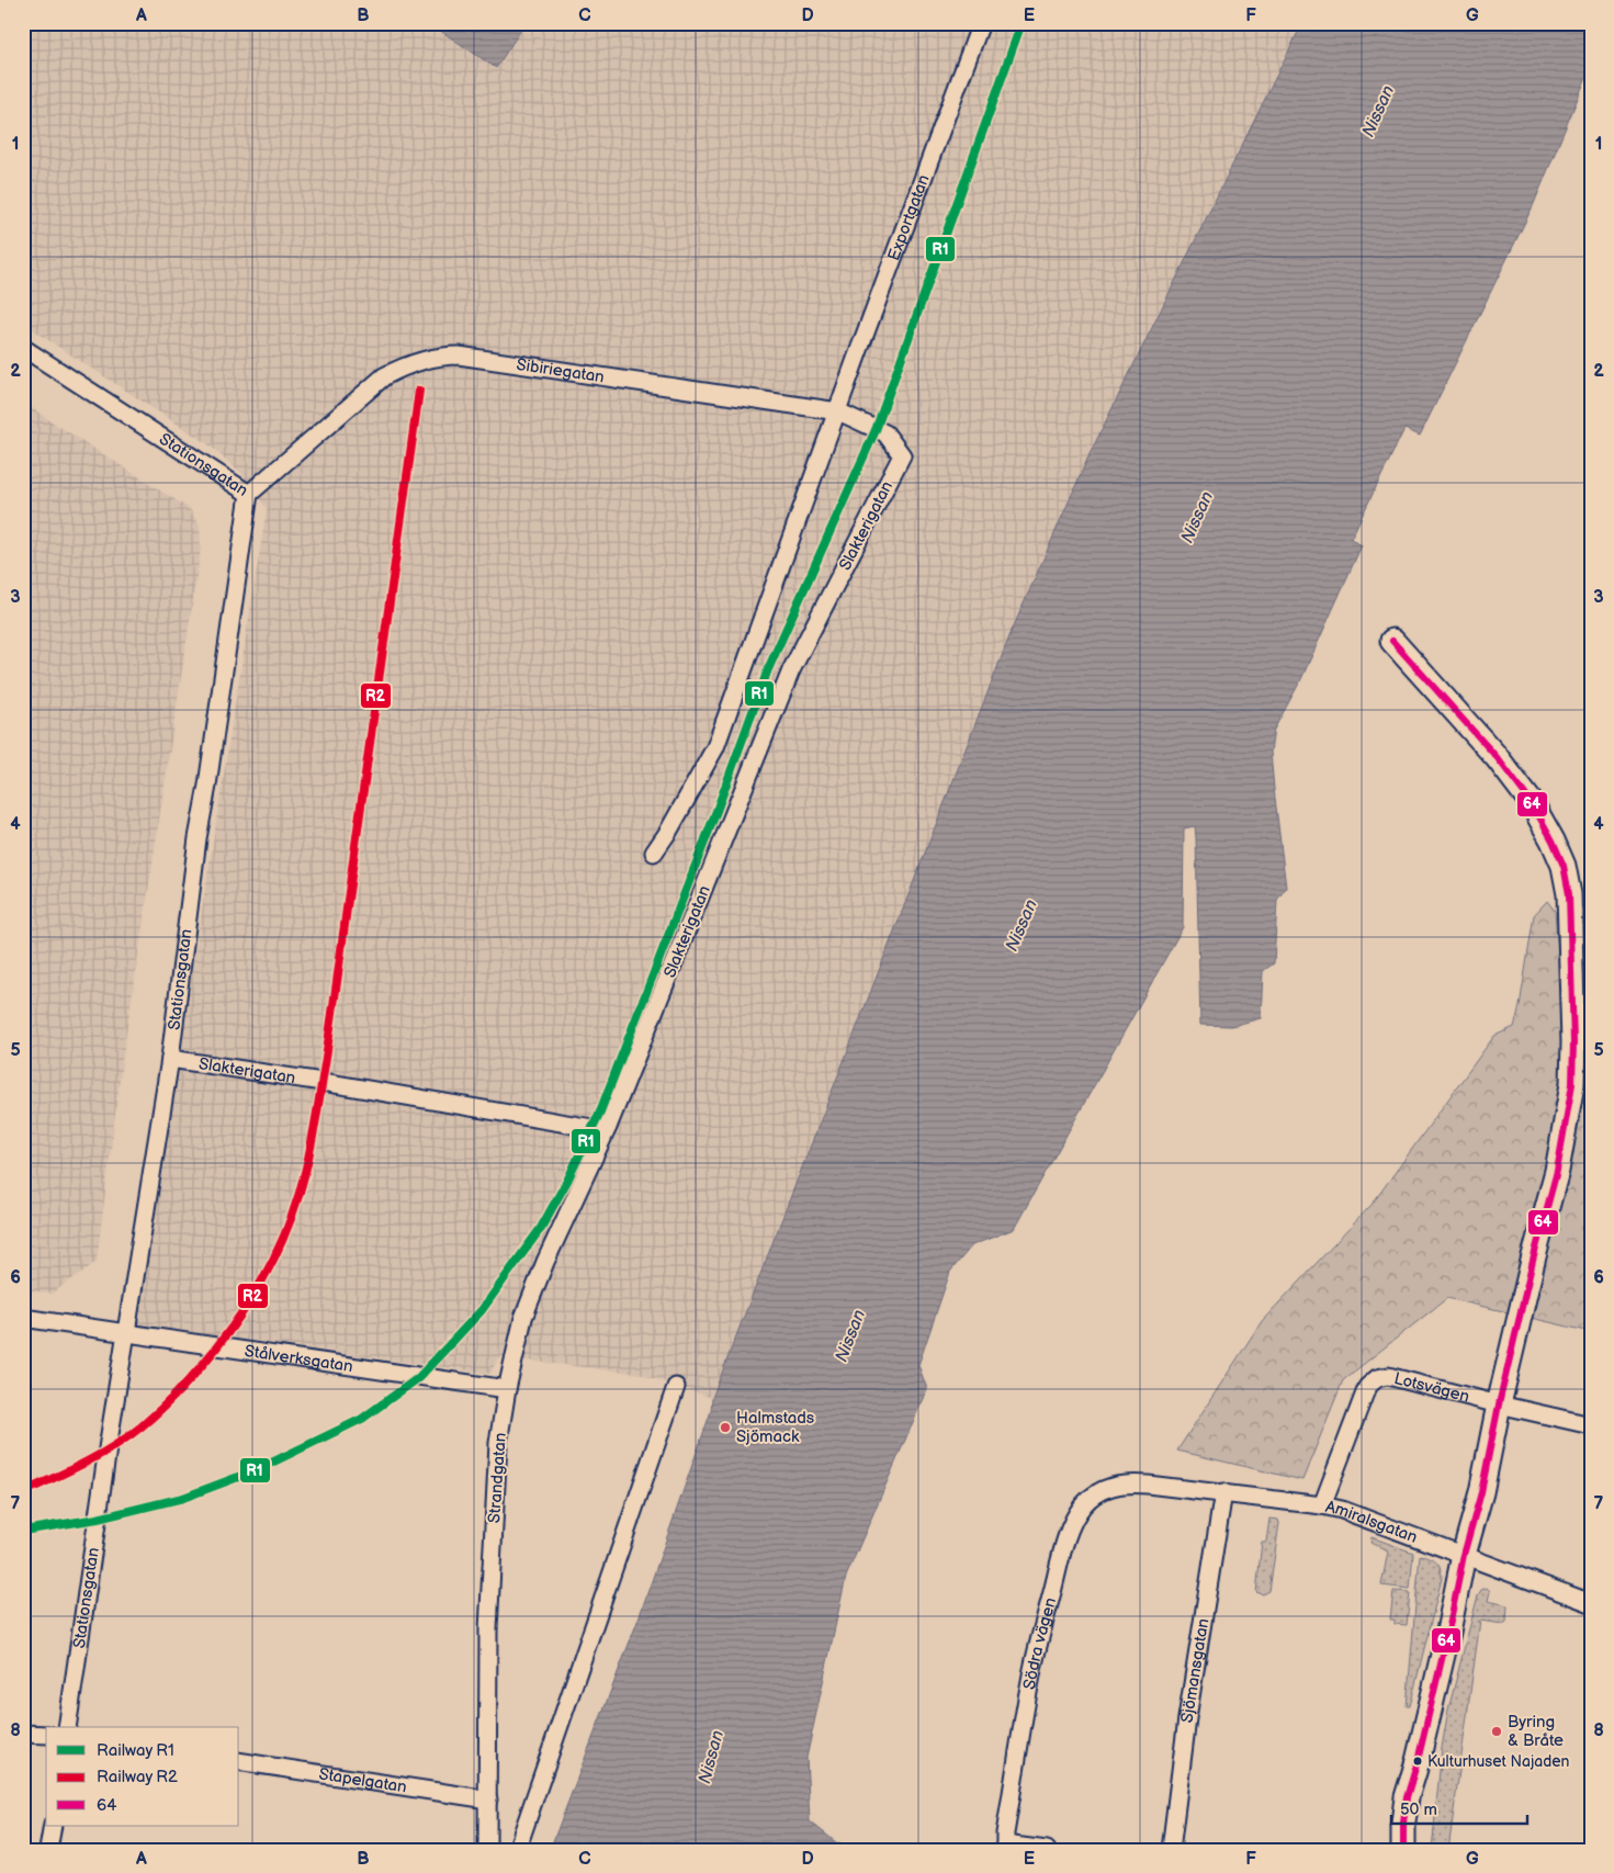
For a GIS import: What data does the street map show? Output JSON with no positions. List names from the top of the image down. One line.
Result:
{"streets":{"street":["Exportgatan","Sibiriegatan","Stationsgatan","Slakterigatan","Stålverksgatan","Lotsvägen","Strandgatan","Amiralsgatan","Södra vägen","Sjömansgatan","Stapelgatan"]},"crossings":[["Exportgatan","Sibiriegatan"],["Sibiriegatan","Stationsgatan"],["Sibiriegatan","Slakterigatan"],["Stationsgatan","Slakterigatan"],["Stationsgatan","Stålverksgatan"],["Slakterigatan","Strandgatan"],["Stålverksgatan","Strandgatan"],["Lotsvägen","Amiralsgatan"],["Strandgatan","Stapelgatan"],["Amiralsgatan","Södra vägen"],["Amiralsgatan","Sjömansgatan"]],"water":["Nissan"],"places":["Halmstads Sjömack","Byring & Bråte","Kulturhuset Najaden"],"lines":["rail line R1","rail line R2","transit line 64"],"legend":["Railway R1","Railway R2","64"],"scale_bar":"50 m","grid":{"columns":["A","B","C","D","E","F","G"],"rows":["1","2","3","4","5","6","7","8"]}}
